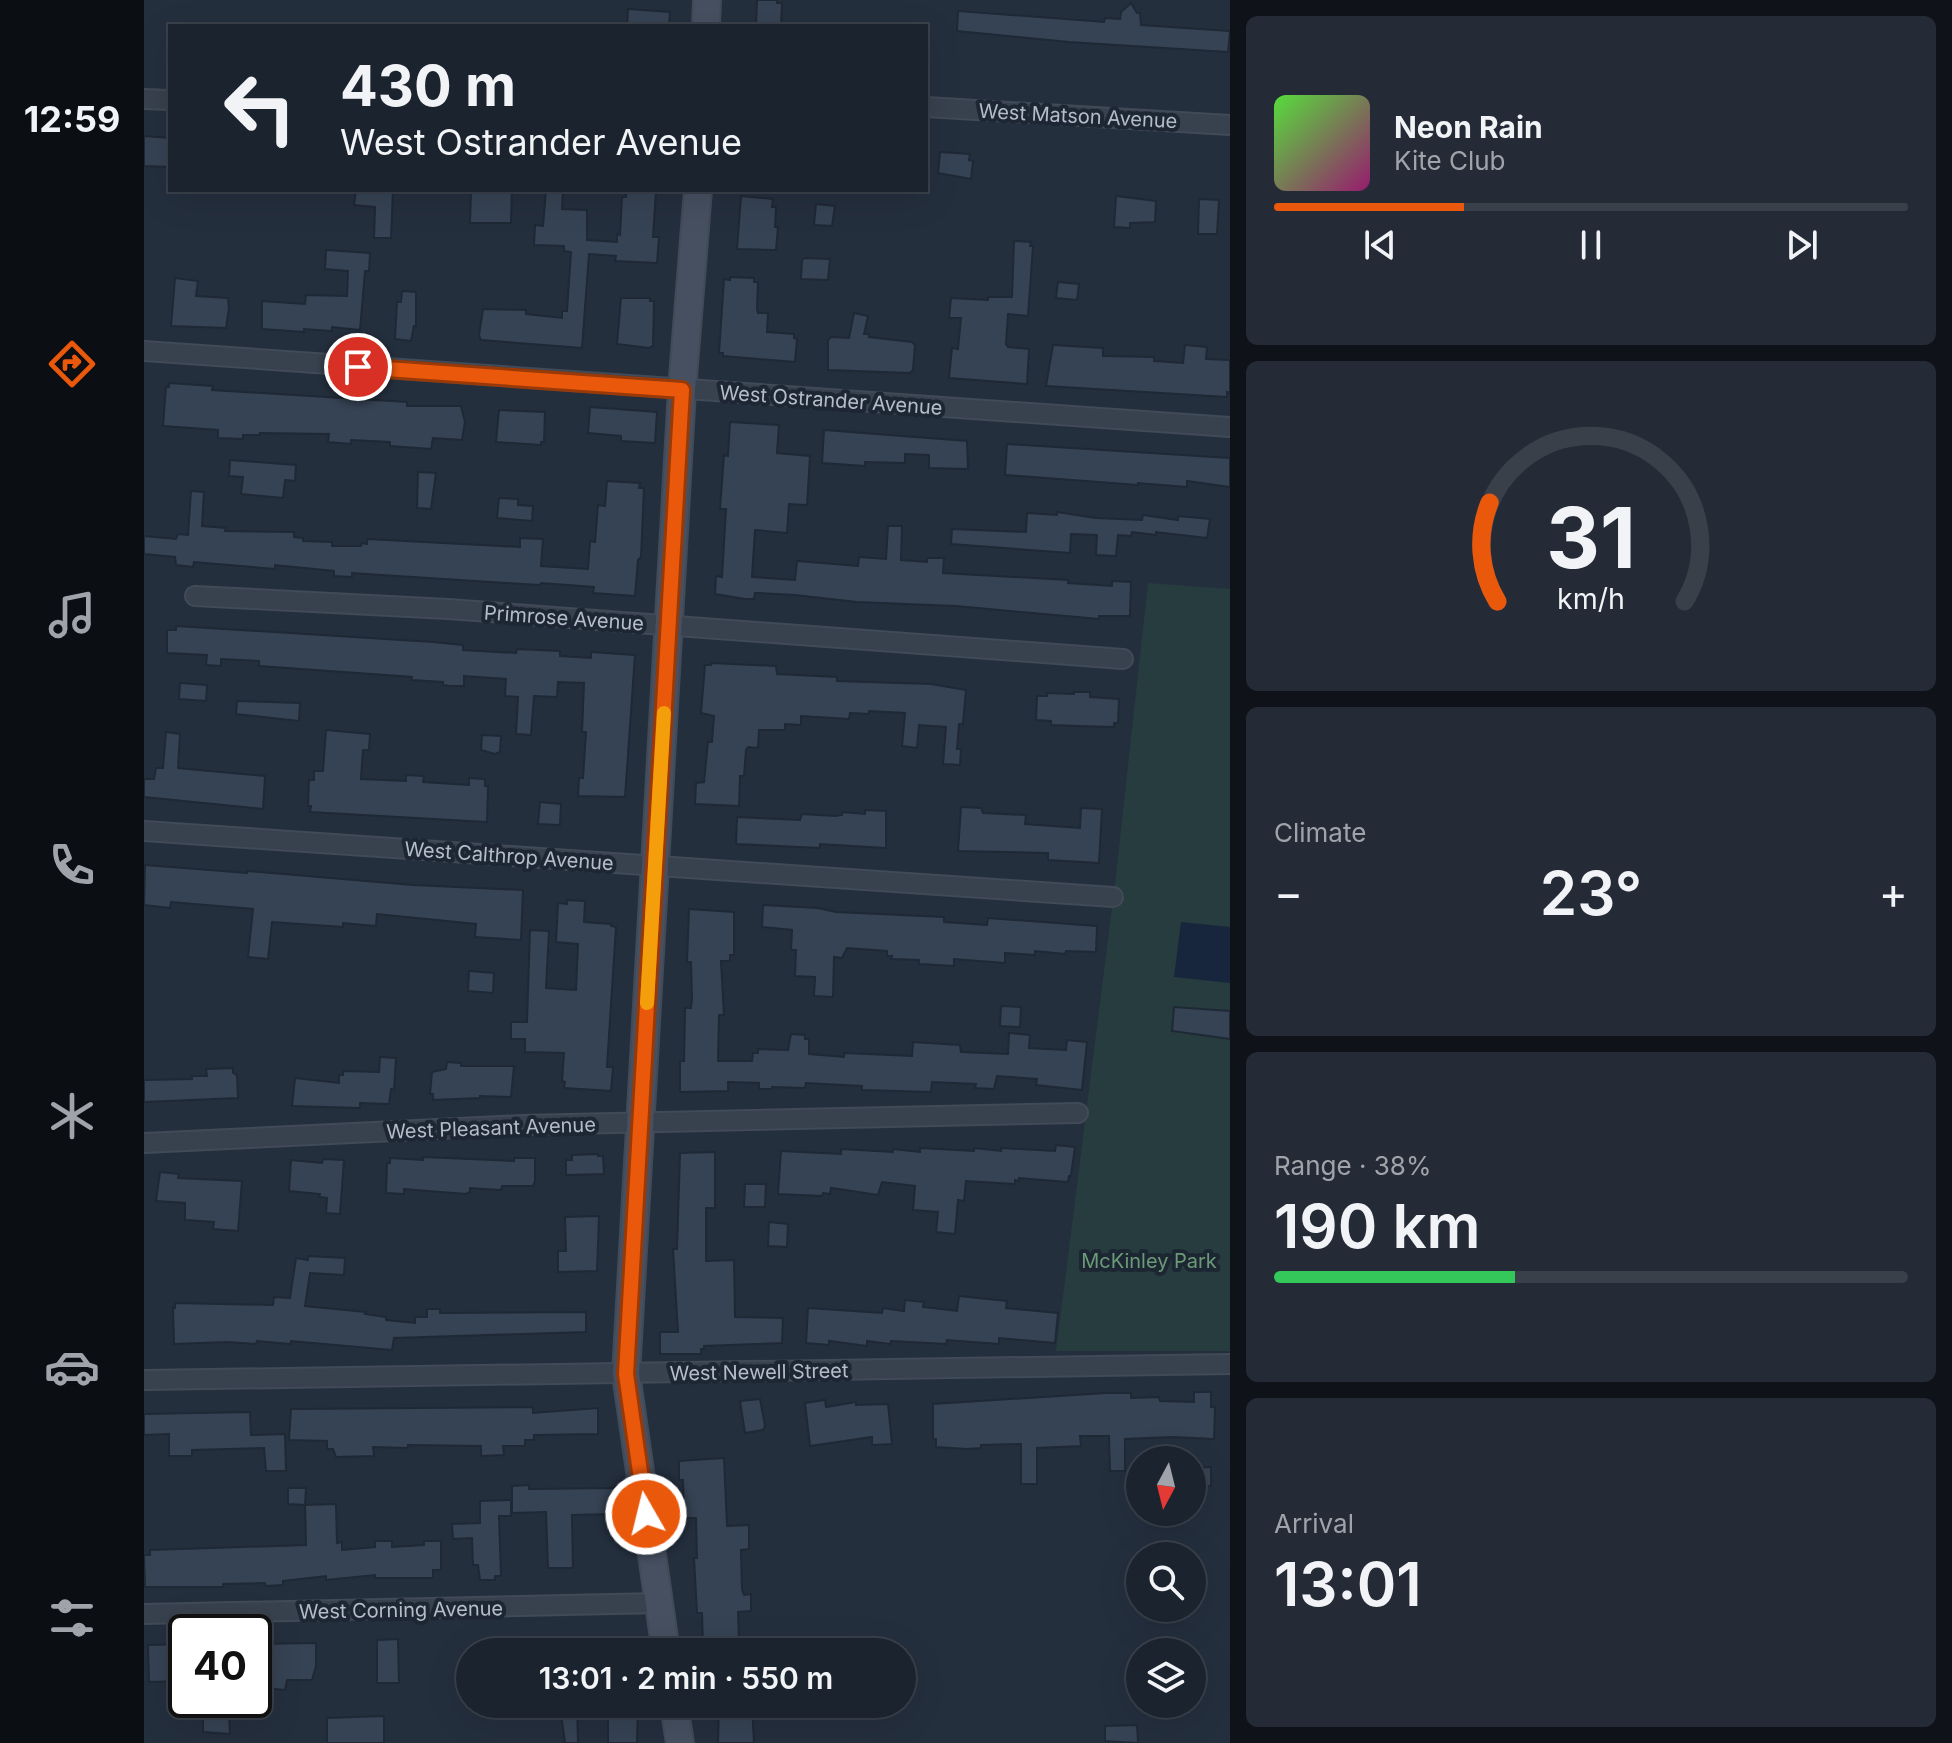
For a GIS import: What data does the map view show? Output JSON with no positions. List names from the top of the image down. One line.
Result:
{"streets":{"street":["West Matson Avenue","West Ostrander Avenue","Primrose Avenue","West Calthrop Avenue","West Pleasant Avenue","West Newell Street","West Corning Avenue"]},"parks":["McKinley Park"],"north":"bottom","page":{"tabs":"12:59","turn":["430 m","West Ostrander Avenue"],"song":["Neon Rain","Kite Club"],"tile":["Climate",["Range · 38%","190 km"],["Arrival","13:01"]],"heat":["−","23°","+"],"limit":"40","trip":"13:01 · 2 min · 550 m","gauge":["31","km/h"]}}
